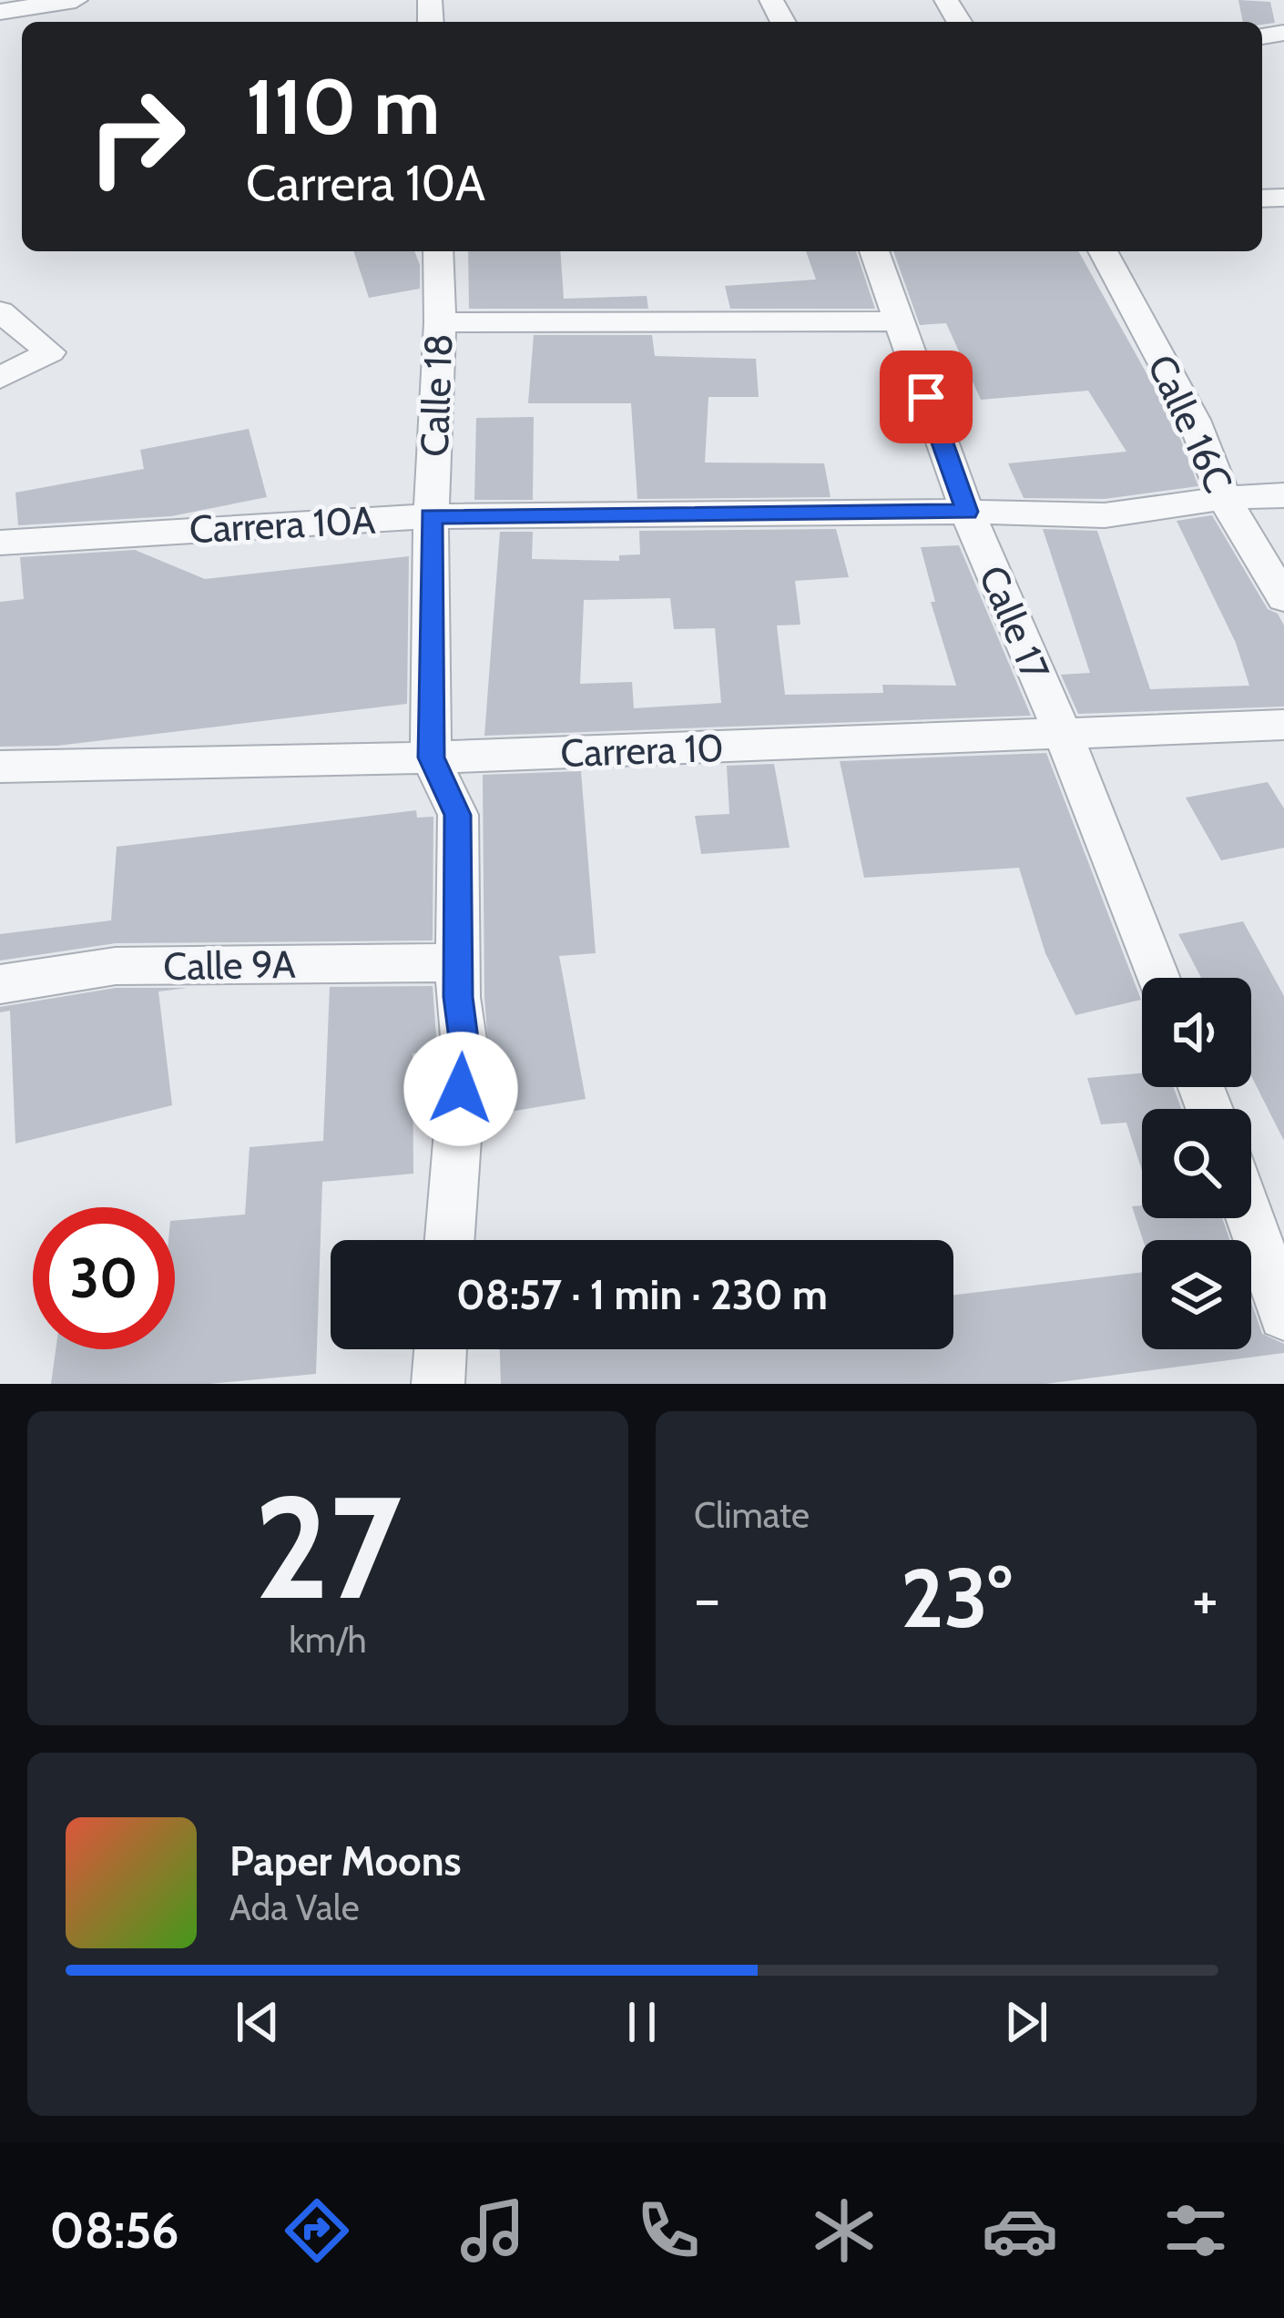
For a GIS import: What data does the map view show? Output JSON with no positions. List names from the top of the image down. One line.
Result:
{"streets":{"street":["Calle 18","Calle 16C","Carrera 10A","Calle 17","Carrera 10","Calle 9A"]},"crossings":[["Calle 18","Carrera 10A"],["Calle 18","Carrera 10"],["Calle 18","Calle 9A"],["Calle 16C","Carrera 10A"],["Carrera 10A","Calle 17"],["Calle 17","Carrera 10"]],"page":{"turn":["110 m","Carrera 10A"],"limit":"30","trip":"08:57 · 1 min · 230 m","tile":[["27","km/h"],"Climate"],"heat":["−","23°","+"],"song":["Paper Moons","Ada Vale"],"tabs":"08:56"}}
